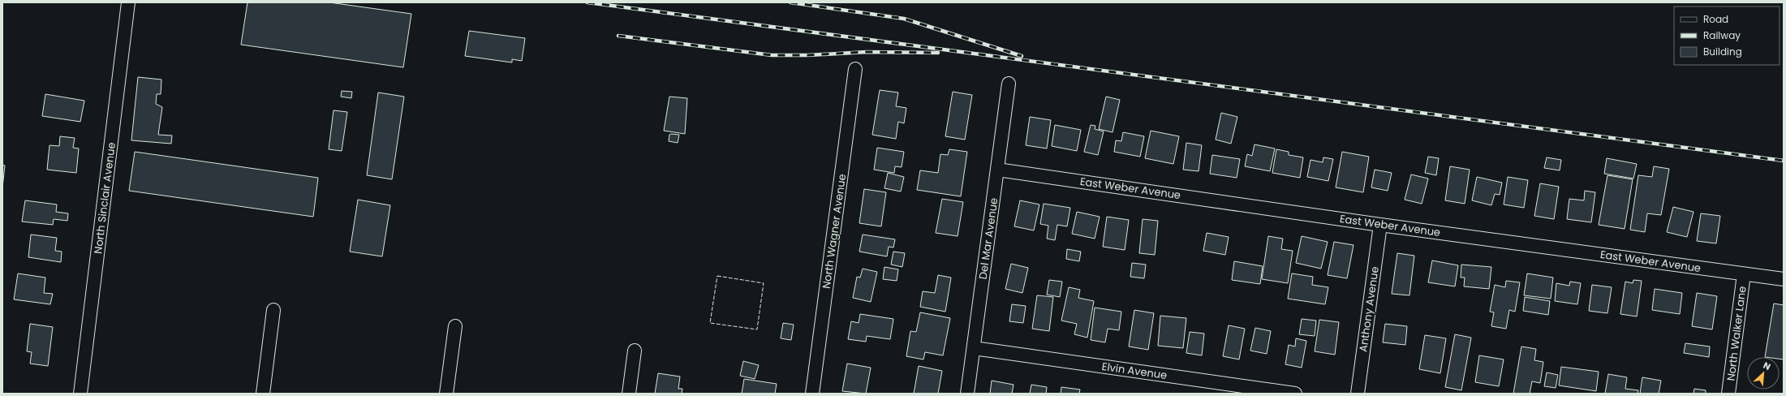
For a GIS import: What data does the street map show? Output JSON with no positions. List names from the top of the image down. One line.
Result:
{"streets":{"street":["East Weber Avenue","North Sinclair Avenue","North Wagner Avenue","Del Mar Avenue","Anthony Avenue","North Walker Lane","Elvin Avenue"]},"crossings":[["East Weber Avenue","Del Mar Avenue"],["East Weber Avenue","Anthony Avenue"],["East Weber Avenue","North Walker Lane"],["Del Mar Avenue","Elvin Avenue"]],"legend":["Road","Railway","Building"],"north":"top right"}
